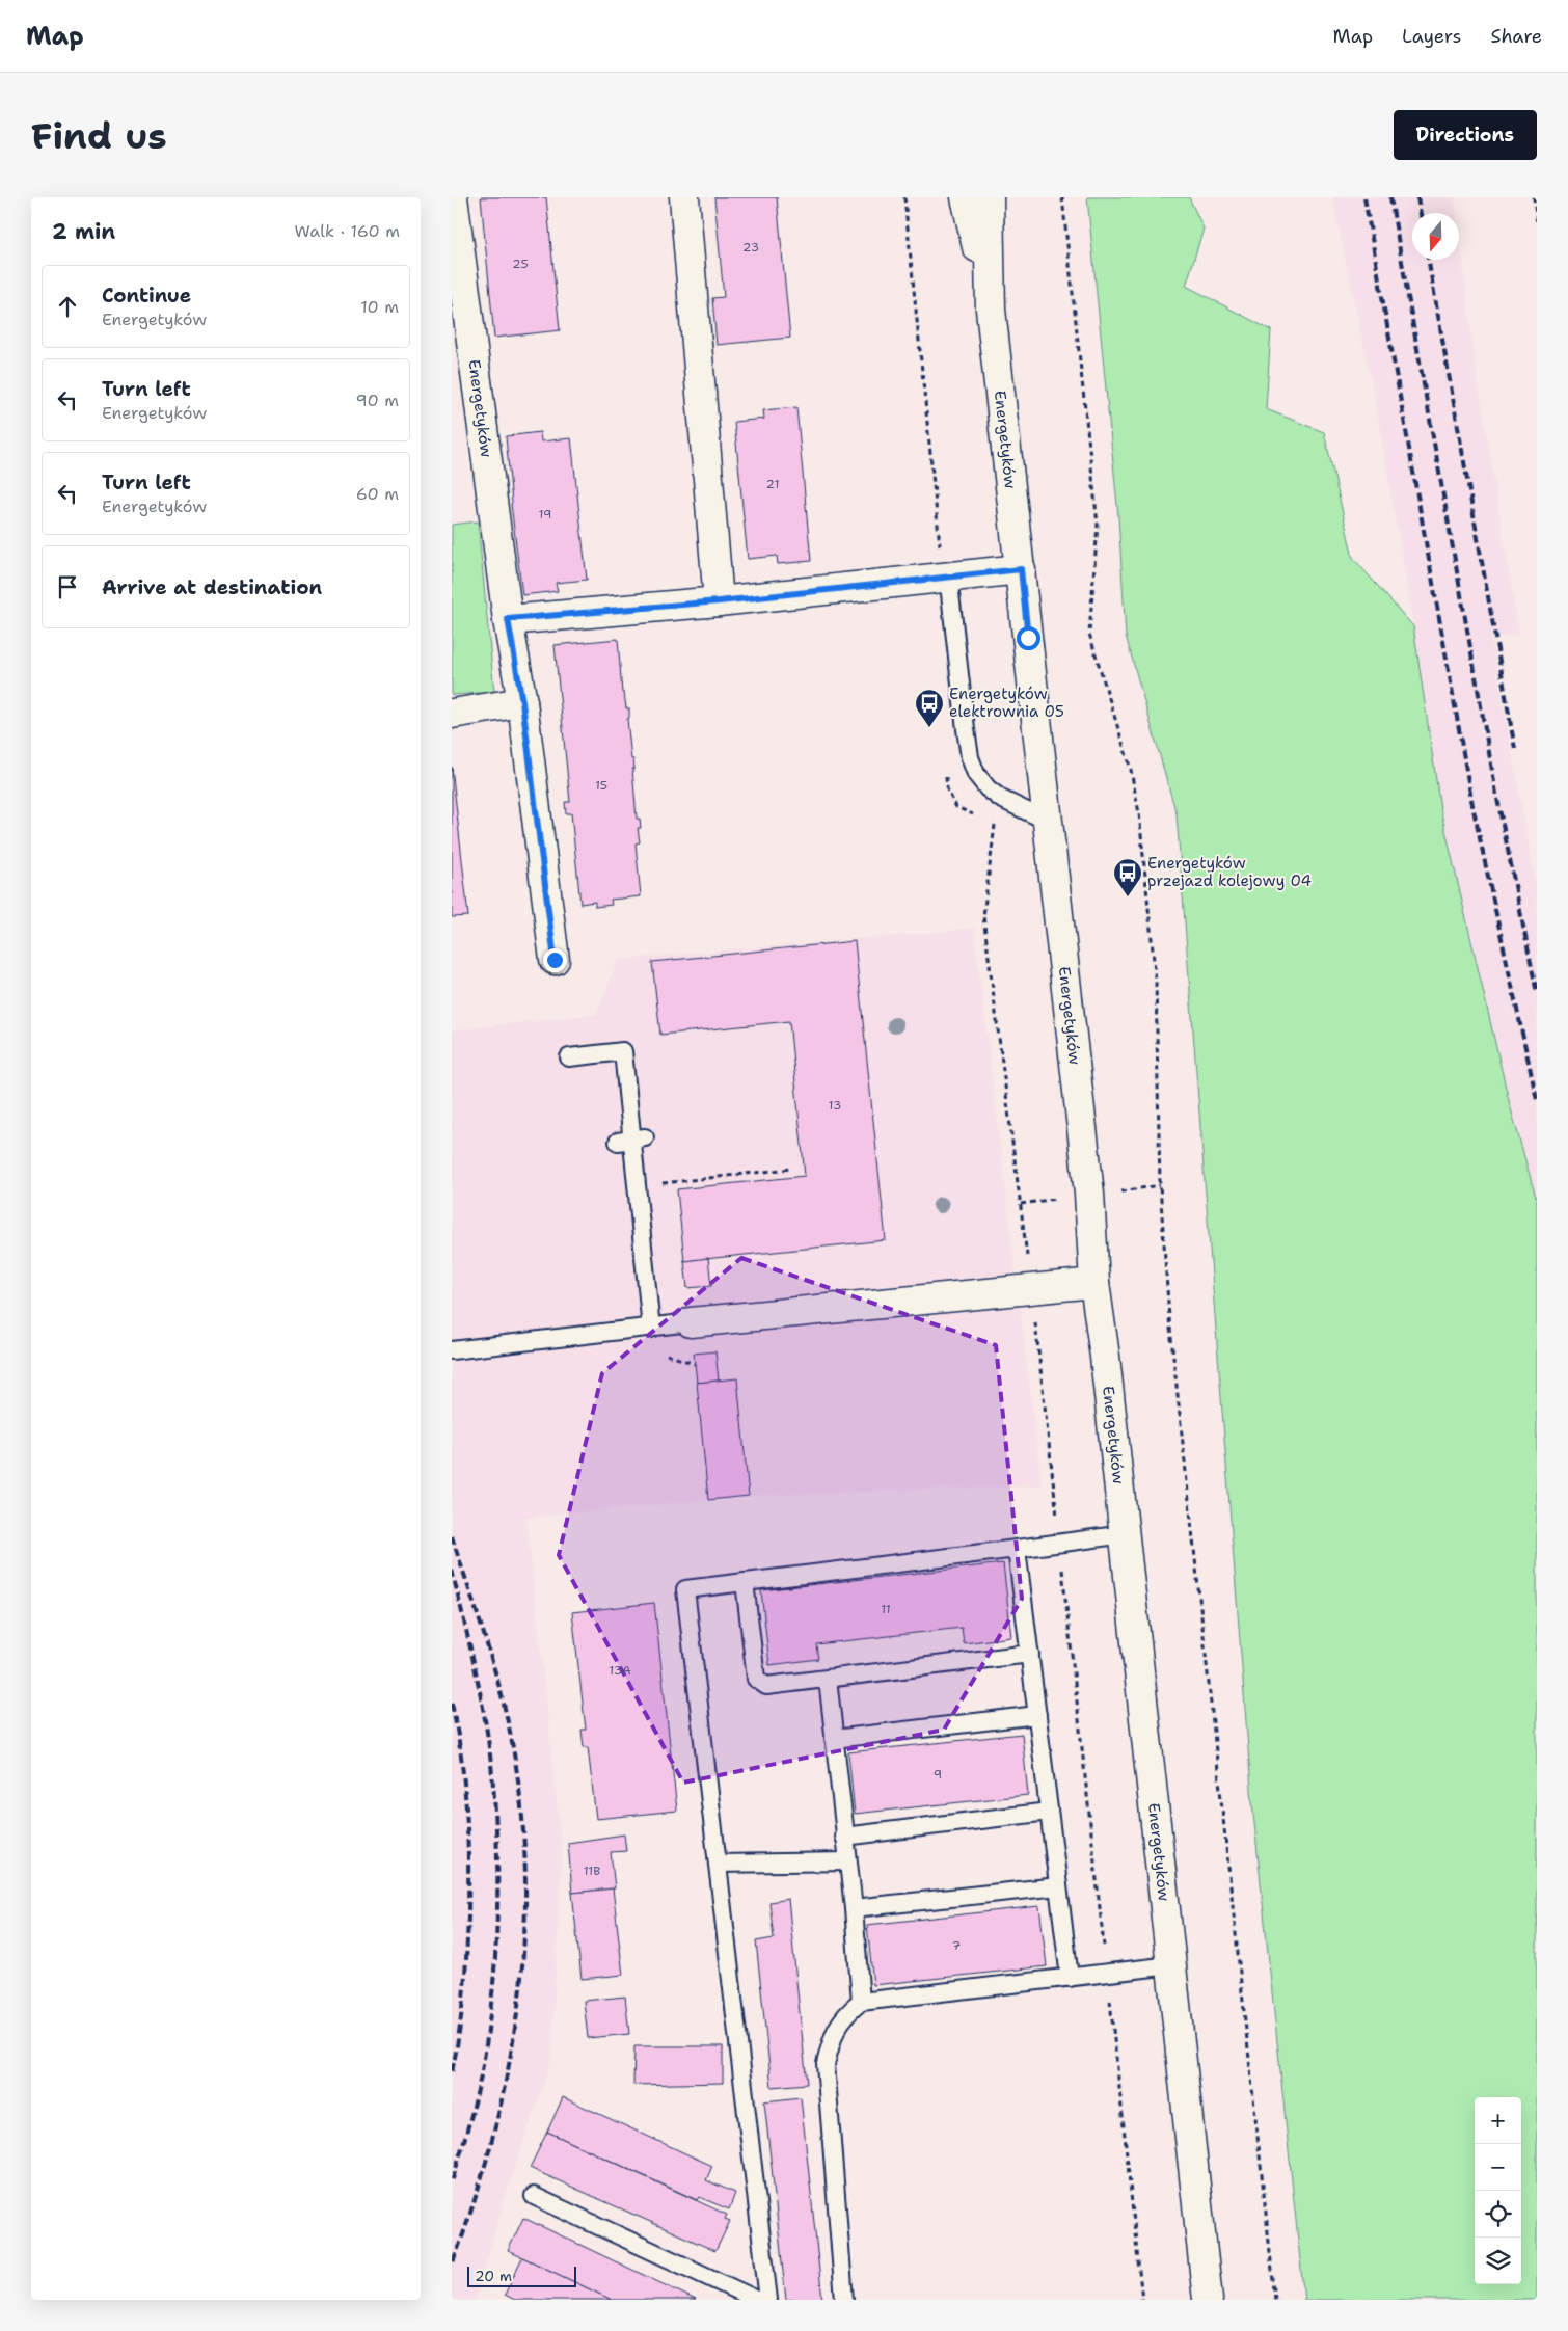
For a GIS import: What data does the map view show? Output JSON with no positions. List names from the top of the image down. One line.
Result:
{"streets":{"main road":["Energetyków"]},"places":{"bus stop":["Energetyków elektrownia 05","Energetyków przejazd kolejowy 04"]},"house_numbers":["23","25","21","19","15","13","11","13A","9","11B","7"],"scale_bar":"20 m","north":"bottom","page":{"header":"Map","nav":["Map","Layers","Share"],"buttons":"Directions","title":"Find us","heading":["2 min","Walk · 160 m"],"list":[["Continue","Energetyków","10 m"],["Turn left","Energetyków","90 m"],["Turn left","Energetyków","60 m"],"Arrive at destination"],"map_buttons":["+","−"],"scale":"20 m"}}
